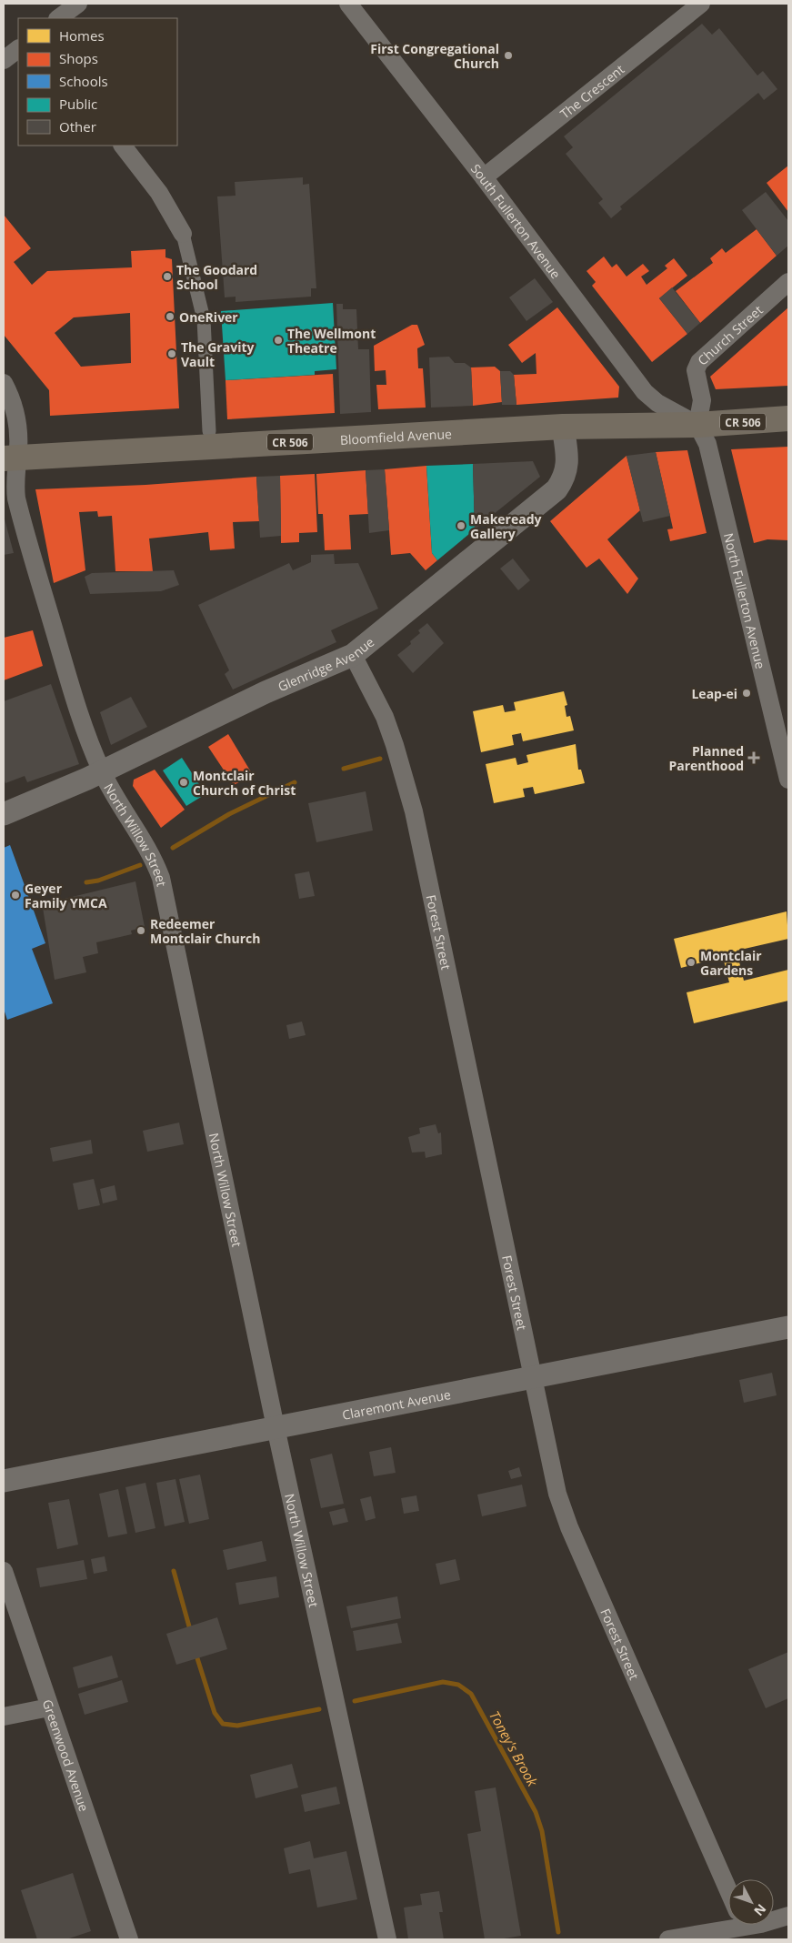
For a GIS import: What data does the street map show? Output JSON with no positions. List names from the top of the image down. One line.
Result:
{"streets":{"main road":["CR 506","Bloomfield Avenue"],"street":["The Crescent","South Fullerton Avenue","Church Street","North Fullerton Avenue","Glenridge Avenue","North Willow Street","Forest Street","Claremont Avenue","Greenwood Avenue"]},"crossings":[["The Crescent","South Fullerton Avenue"],["South Fullerton Avenue","Church Street"],["South Fullerton Avenue","Bloomfield Avenue"],["South Fullerton Avenue","North Fullerton Avenue"],["Church Street","Bloomfield Avenue"],["Church Street","North Fullerton Avenue"],["Bloomfield Avenue","North Fullerton Avenue"],["Bloomfield Avenue","Glenridge Avenue"],["Bloomfield Avenue","North Willow Street"],["Glenridge Avenue","North Willow Street"],["Glenridge Avenue","Forest Street"],["North Willow Street","Claremont Avenue"],["Forest Street","Claremont Avenue"]],"water":["Toney's Brook"],"places":{"other":["First Congregational Church","The Goodard School","OneRiver","The Wellmont Theatre","The Gravity Vault","Makeready Gallery","Leap-ei","Montclair Church of Christ","Geyer Family YMCA","Redeemer Montclair Church","Montclair Gardens"],"health":["Planned Parenthood"]},"legend":["Homes","Shops","Schools","Public","Other"],"north":"bottom right"}
